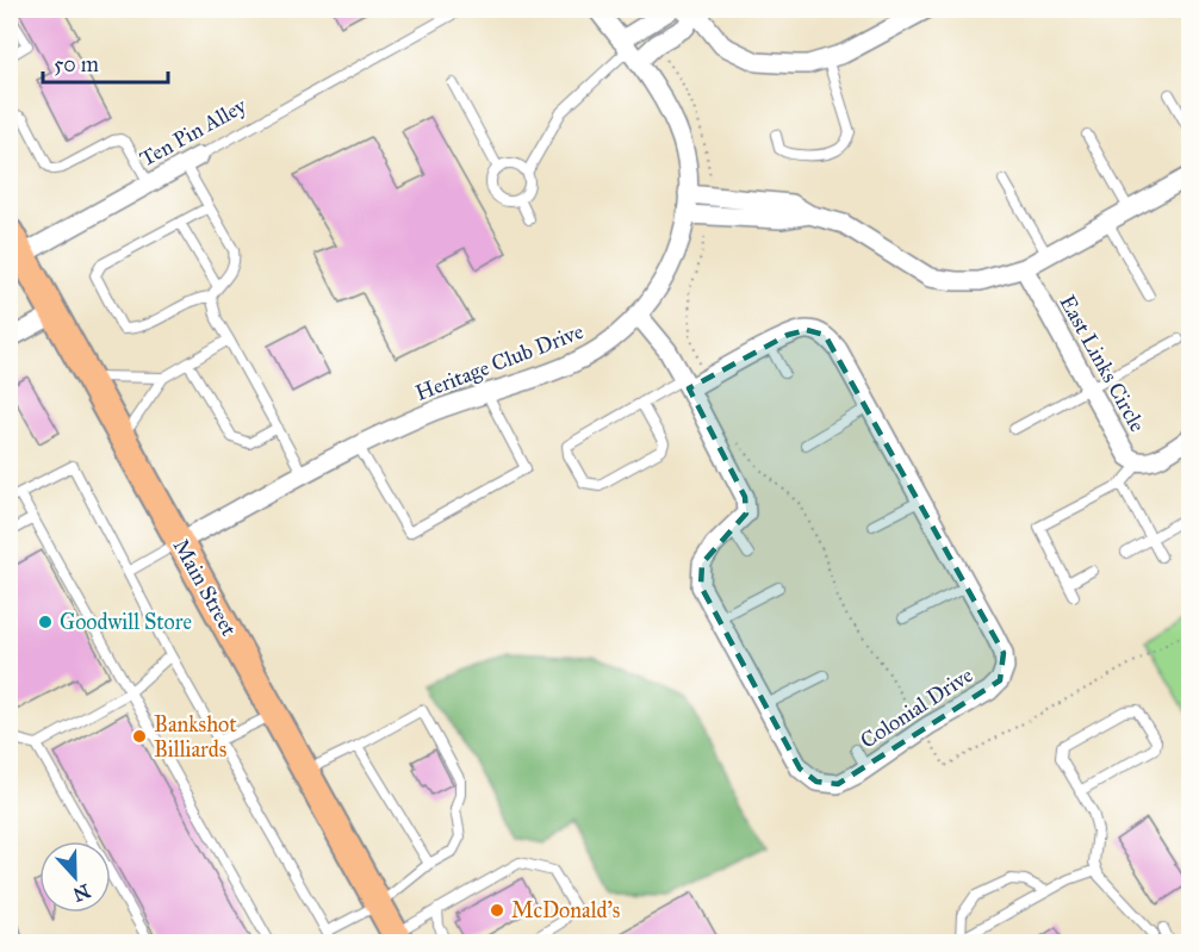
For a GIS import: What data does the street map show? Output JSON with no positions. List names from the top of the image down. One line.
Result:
{"streets":{"main road":["Main Street"],"street":["Ten Pin Alley","Heritage Club Drive","East Links Circle","Colonial Drive"]},"crossings":[["Ten Pin Alley","Main Street"],["Heritage Club Drive","Main Street"],["Heritage Club Drive","Colonial Drive"]],"places":["Goodwill Store","Bankshot Billiards","McDonald's"],"scale_bar":"50 m","north":"bottom"}
